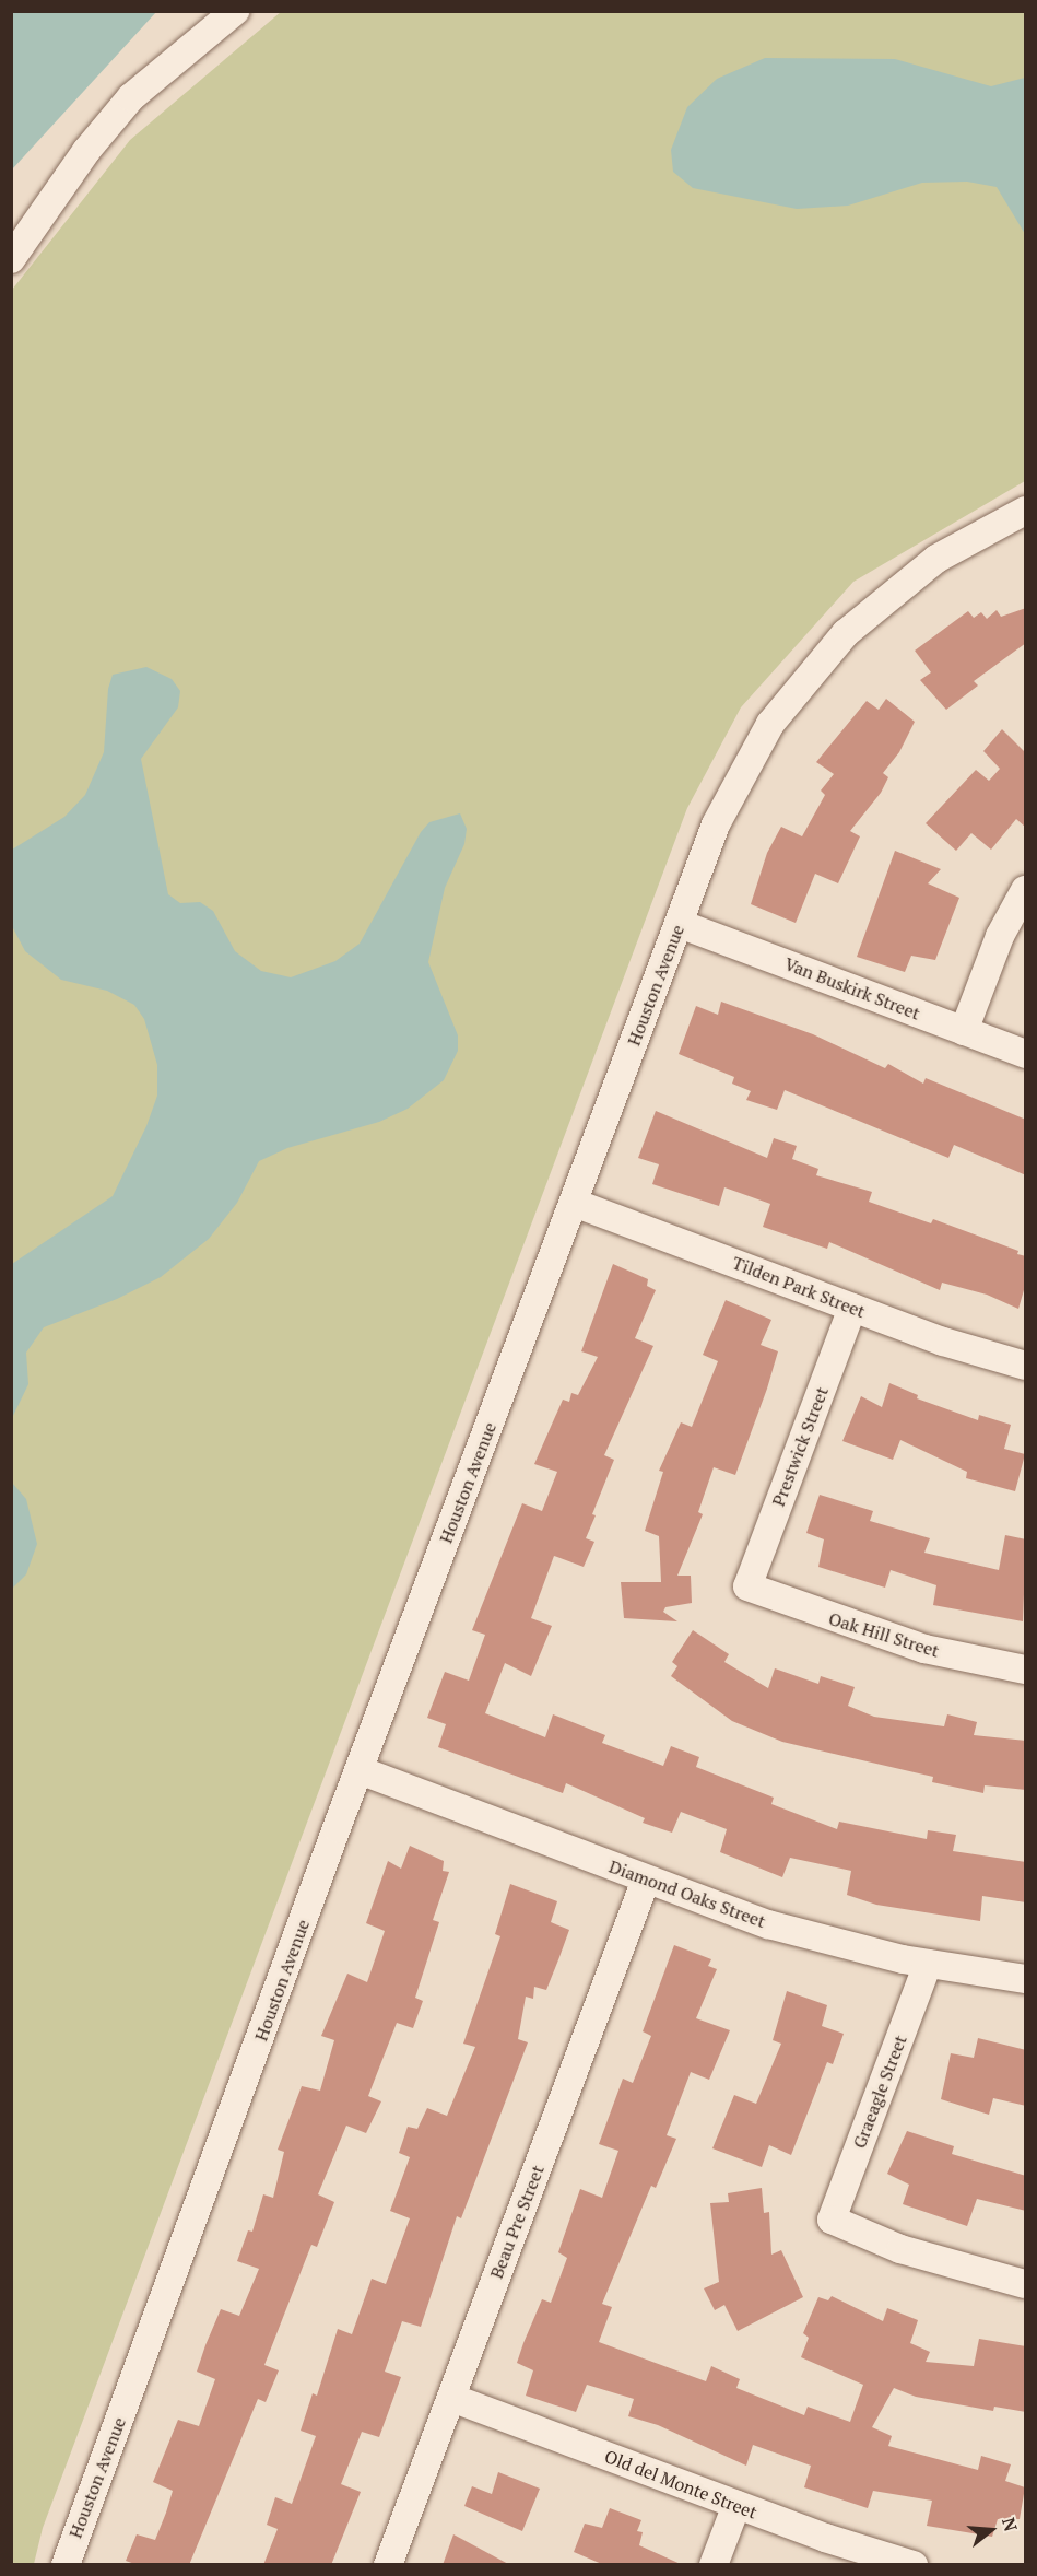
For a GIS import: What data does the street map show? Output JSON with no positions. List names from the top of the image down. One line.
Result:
{"streets":{"street":["Houston Avenue","Van Buskirk Street","Tilden Park Street","Prestwick Street","Oak Hill Street","Diamond Oaks Street","Graeagle Street","Beau Pre Street","Old del Monte Street"]},"crossings":[["Houston Avenue","Van Buskirk Street"],["Houston Avenue","Tilden Park Street"],["Houston Avenue","Diamond Oaks Street"],["Tilden Park Street","Prestwick Street"],["Prestwick Street","Oak Hill Street"],["Diamond Oaks Street","Graeagle Street"],["Diamond Oaks Street","Beau Pre Street"],["Beau Pre Street","Old del Monte Street"]],"north":"right"}
